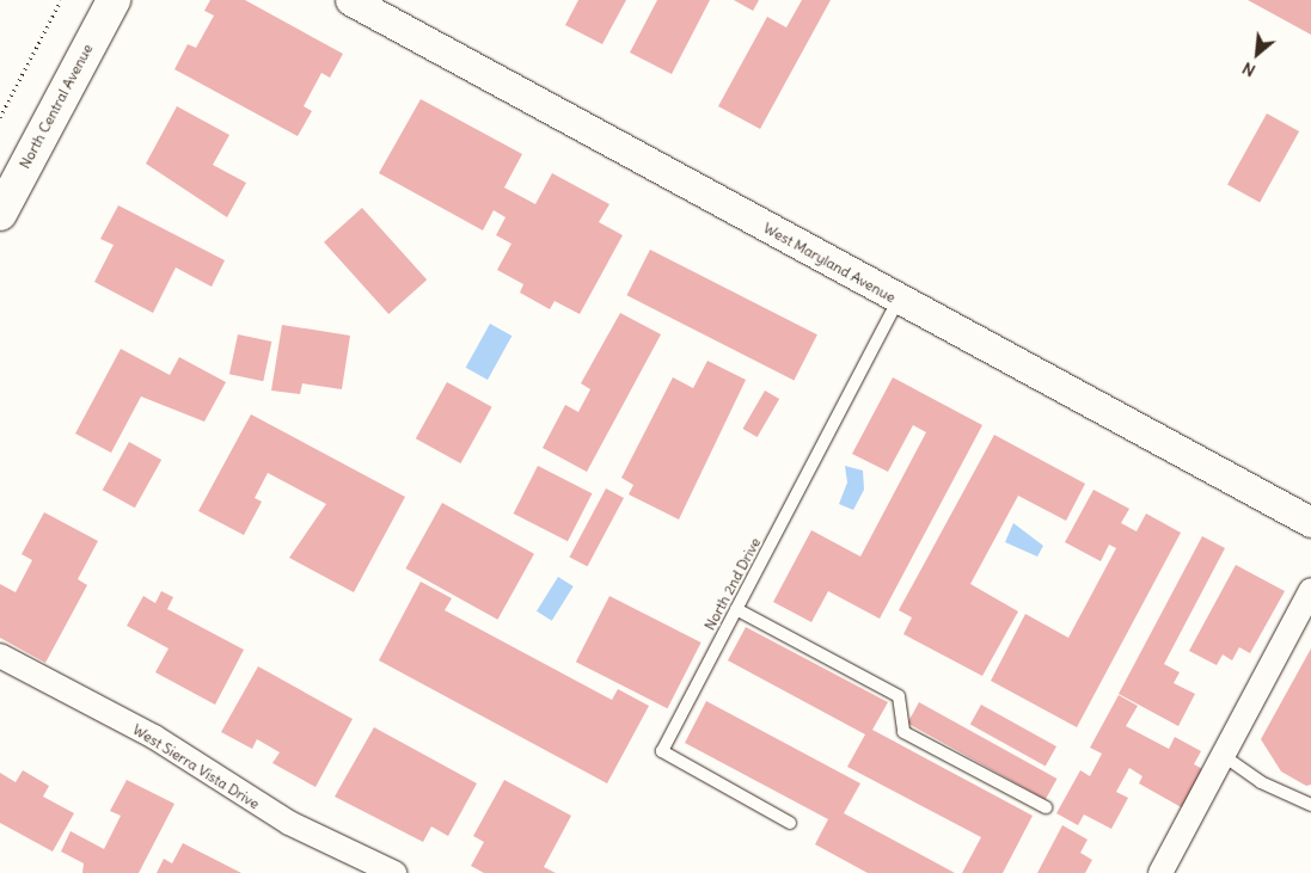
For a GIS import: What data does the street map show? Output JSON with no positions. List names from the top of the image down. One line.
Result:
{"streets":{"main road":["North Central Avenue"],"street":["West Maryland Avenue","West Sierra Vista Drive"],"lane":["North 2nd Drive"]},"crossings":[["West Maryland Avenue","North 2nd Drive"]],"north":"bottom left"}
